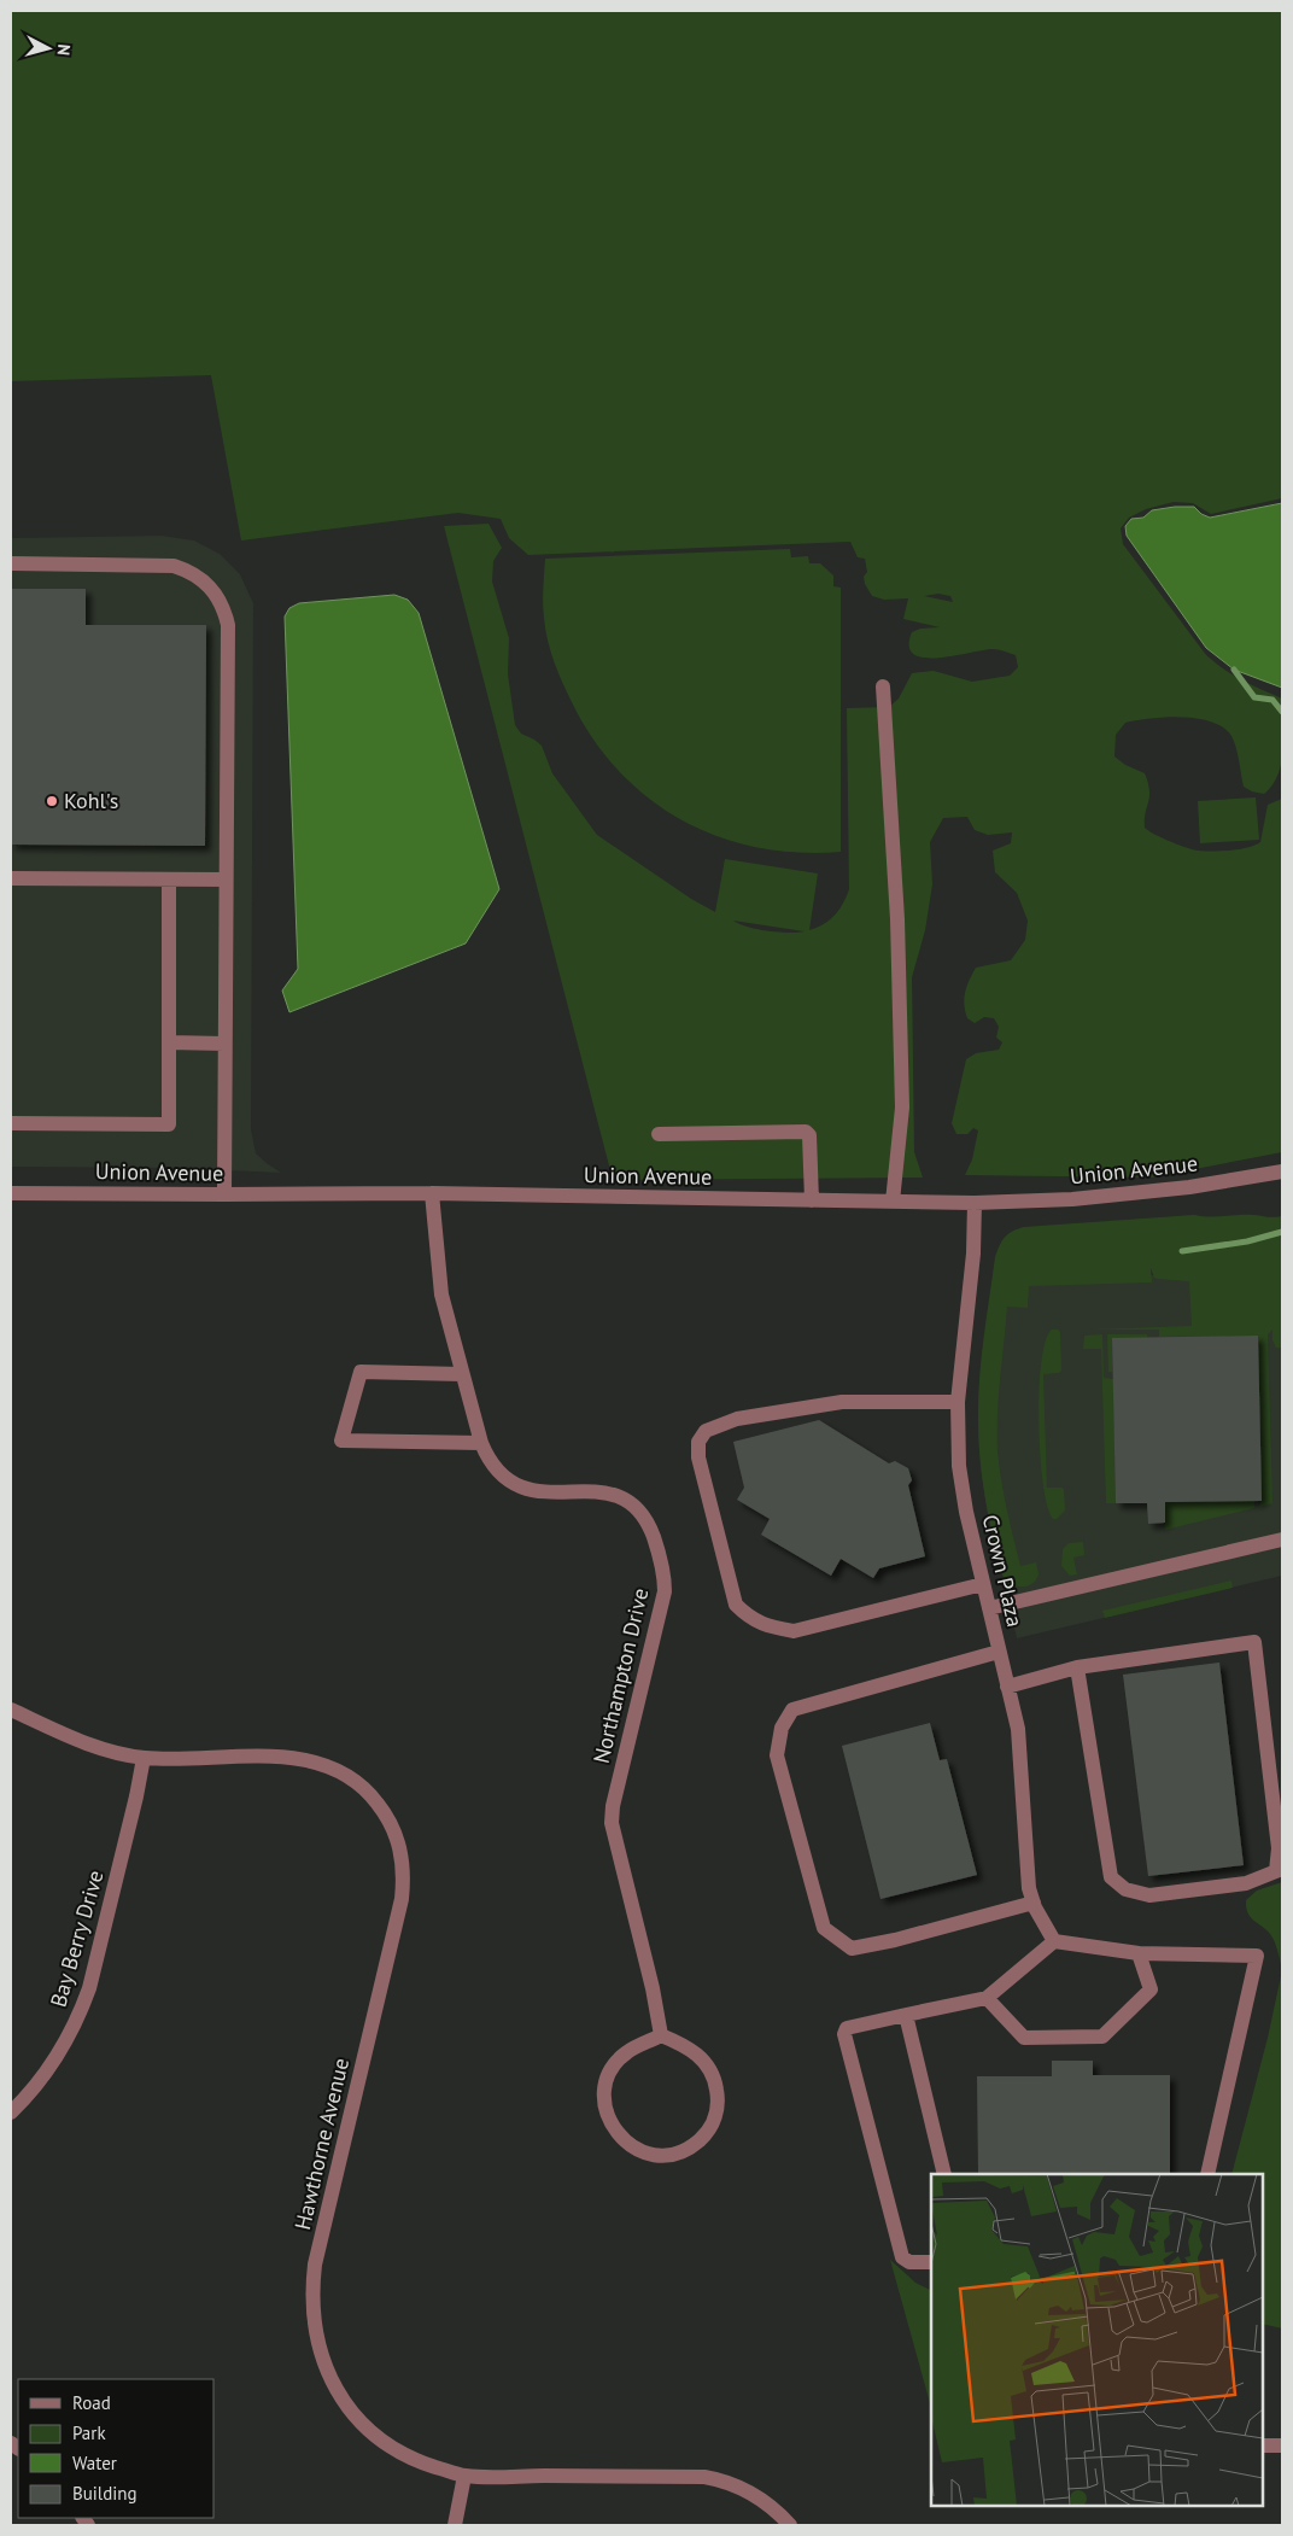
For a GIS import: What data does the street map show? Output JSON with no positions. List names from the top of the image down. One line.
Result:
{"streets":{"street":["Union Avenue","Crown Plaza","Northampton Drive","Bay Berry Drive","Hawthorne Avenue"]},"crossings":[["Union Avenue","Crown Plaza"],["Union Avenue","Northampton Drive"],["Bay Berry Drive","Hawthorne Avenue"]],"places":["Kohl's"],"legend":["Road","Park","Water","Building"],"north":"right"}
